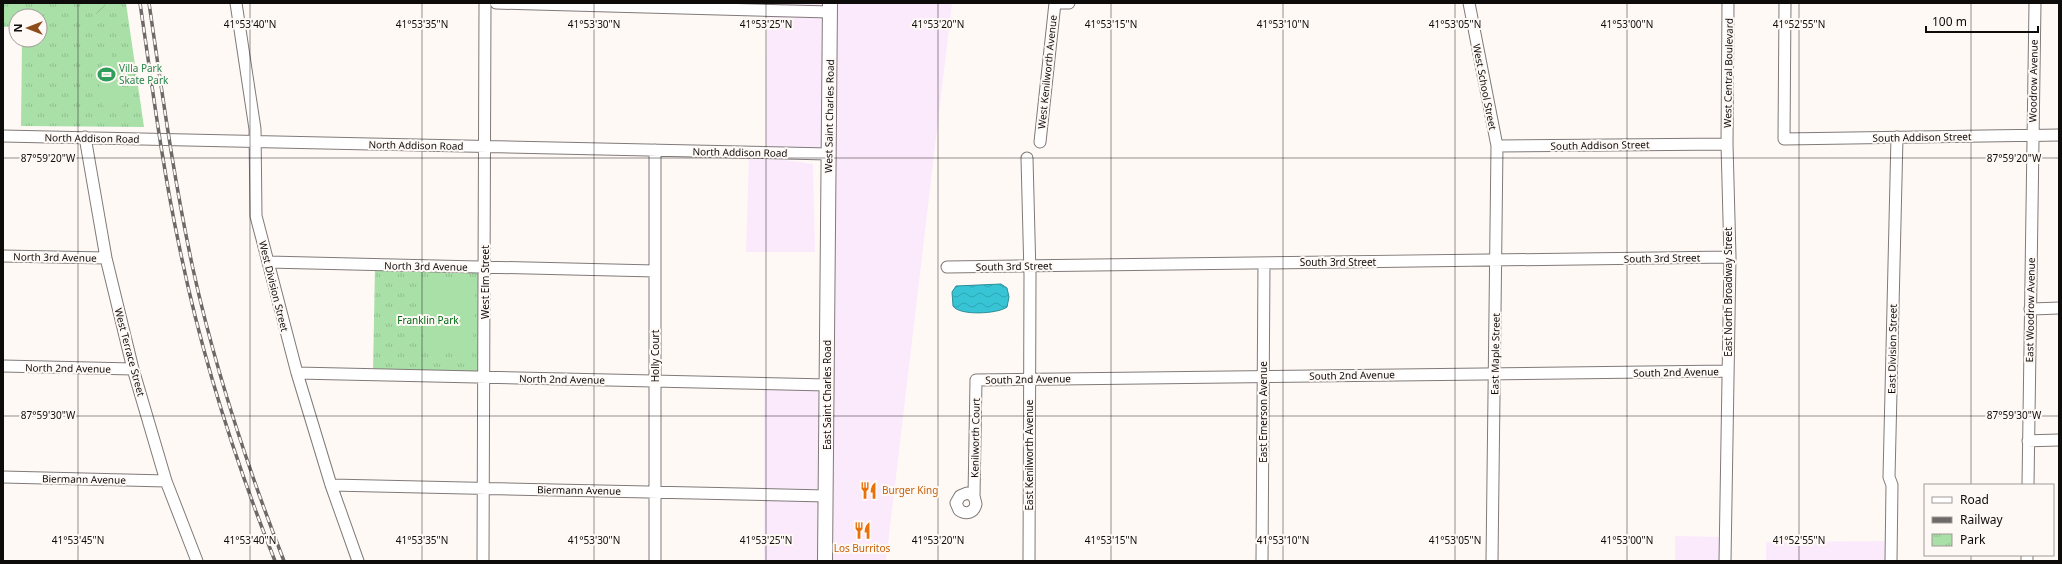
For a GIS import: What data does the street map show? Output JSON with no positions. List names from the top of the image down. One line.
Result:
{"streets":{"main road":["West Saint Charles Road","East Saint Charles Road"],"street":["West Kenilworth Avenue","West Central Boulevard","Woodrow Avenue","West School Street","South Addison Street","North Addison Road","North 3rd Avenue","South 3rd Street","West Elm Street","West Division Street","East North Broadway Street","East Woodrow Avenue","East Division Street","West Terrace Street","East Maple Street","Holly Court","North 2nd Avenue","South 2nd Avenue","East Emerson Avenue","Kenilworth Court","East Kenilworth Avenue","Biermann Avenue"]},"crossings":[["West Central Boulevard","South Addison Street"],["West Central Boulevard","East North Broadway Street"],["Woodrow Avenue","South Addison Street"],["Woodrow Avenue","East Woodrow Avenue"],["West School Street","South Addison Street"],["West School Street","East Maple Street"],["West Saint Charles Road","North Addison Road"],["West Saint Charles Road","East Saint Charles Road"],["South Addison Street","East North Broadway Street"],["South Addison Street","East Woodrow Avenue"],["South Addison Street","East Division Street"],["South Addison Street","East Maple Street"],["North Addison Road","West Elm Street"],["North Addison Road","West Division Street"],["North Addison Road","West Terrace Street"],["North Addison Road","Holly Court"],["North 3rd Avenue","West Elm Street"],["North 3rd Avenue","West Division Street"],["North 3rd Avenue","West Terrace Street"],["North 3rd Avenue","Holly Court"],["South 3rd Street","East North Broadway Street"],["South 3rd Street","East Maple Street"],["South 3rd Street","East Emerson Avenue"],["South 3rd Street","East Kenilworth Avenue"],["West Elm Street","North 2nd Avenue"],["West Elm Street","Biermann Avenue"],["West Division Street","North 2nd Avenue"],["West Division Street","Biermann Avenue"],["East North Broadway Street","South 2nd Avenue"],["West Terrace Street","North 2nd Avenue"],["West Terrace Street","Biermann Avenue"],["East Maple Street","South 2nd Avenue"],["Holly Court","North 2nd Avenue"],["Holly Court","Biermann Avenue"],["North 2nd Avenue","East Saint Charles Road"],["South 2nd Avenue","East Emerson Avenue"],["South 2nd Avenue","Kenilworth Court"],["South 2nd Avenue","East Kenilworth Avenue"],["East Saint Charles Road","Biermann Avenue"]],"parks":["Franklin Park"],"places":{"sports":["Villa Park Skate Park"],"restaurant":["Burger King","Los Burritos"]},"legend":["Road","Railway","Park"],"scale_bar":"100 m","north":"left","coordinates":["41°53'40\"N","41°53'35\"N","41°53'30\"N","41°53'25\"N","41°53'20\"N","41°53'15\"N","41°53'10\"N","41°53'05\"N","41°53'00\"N","41°52'55\"N","87°59'20\"W","87°59'30\"W","41°53'45\"N"]}
